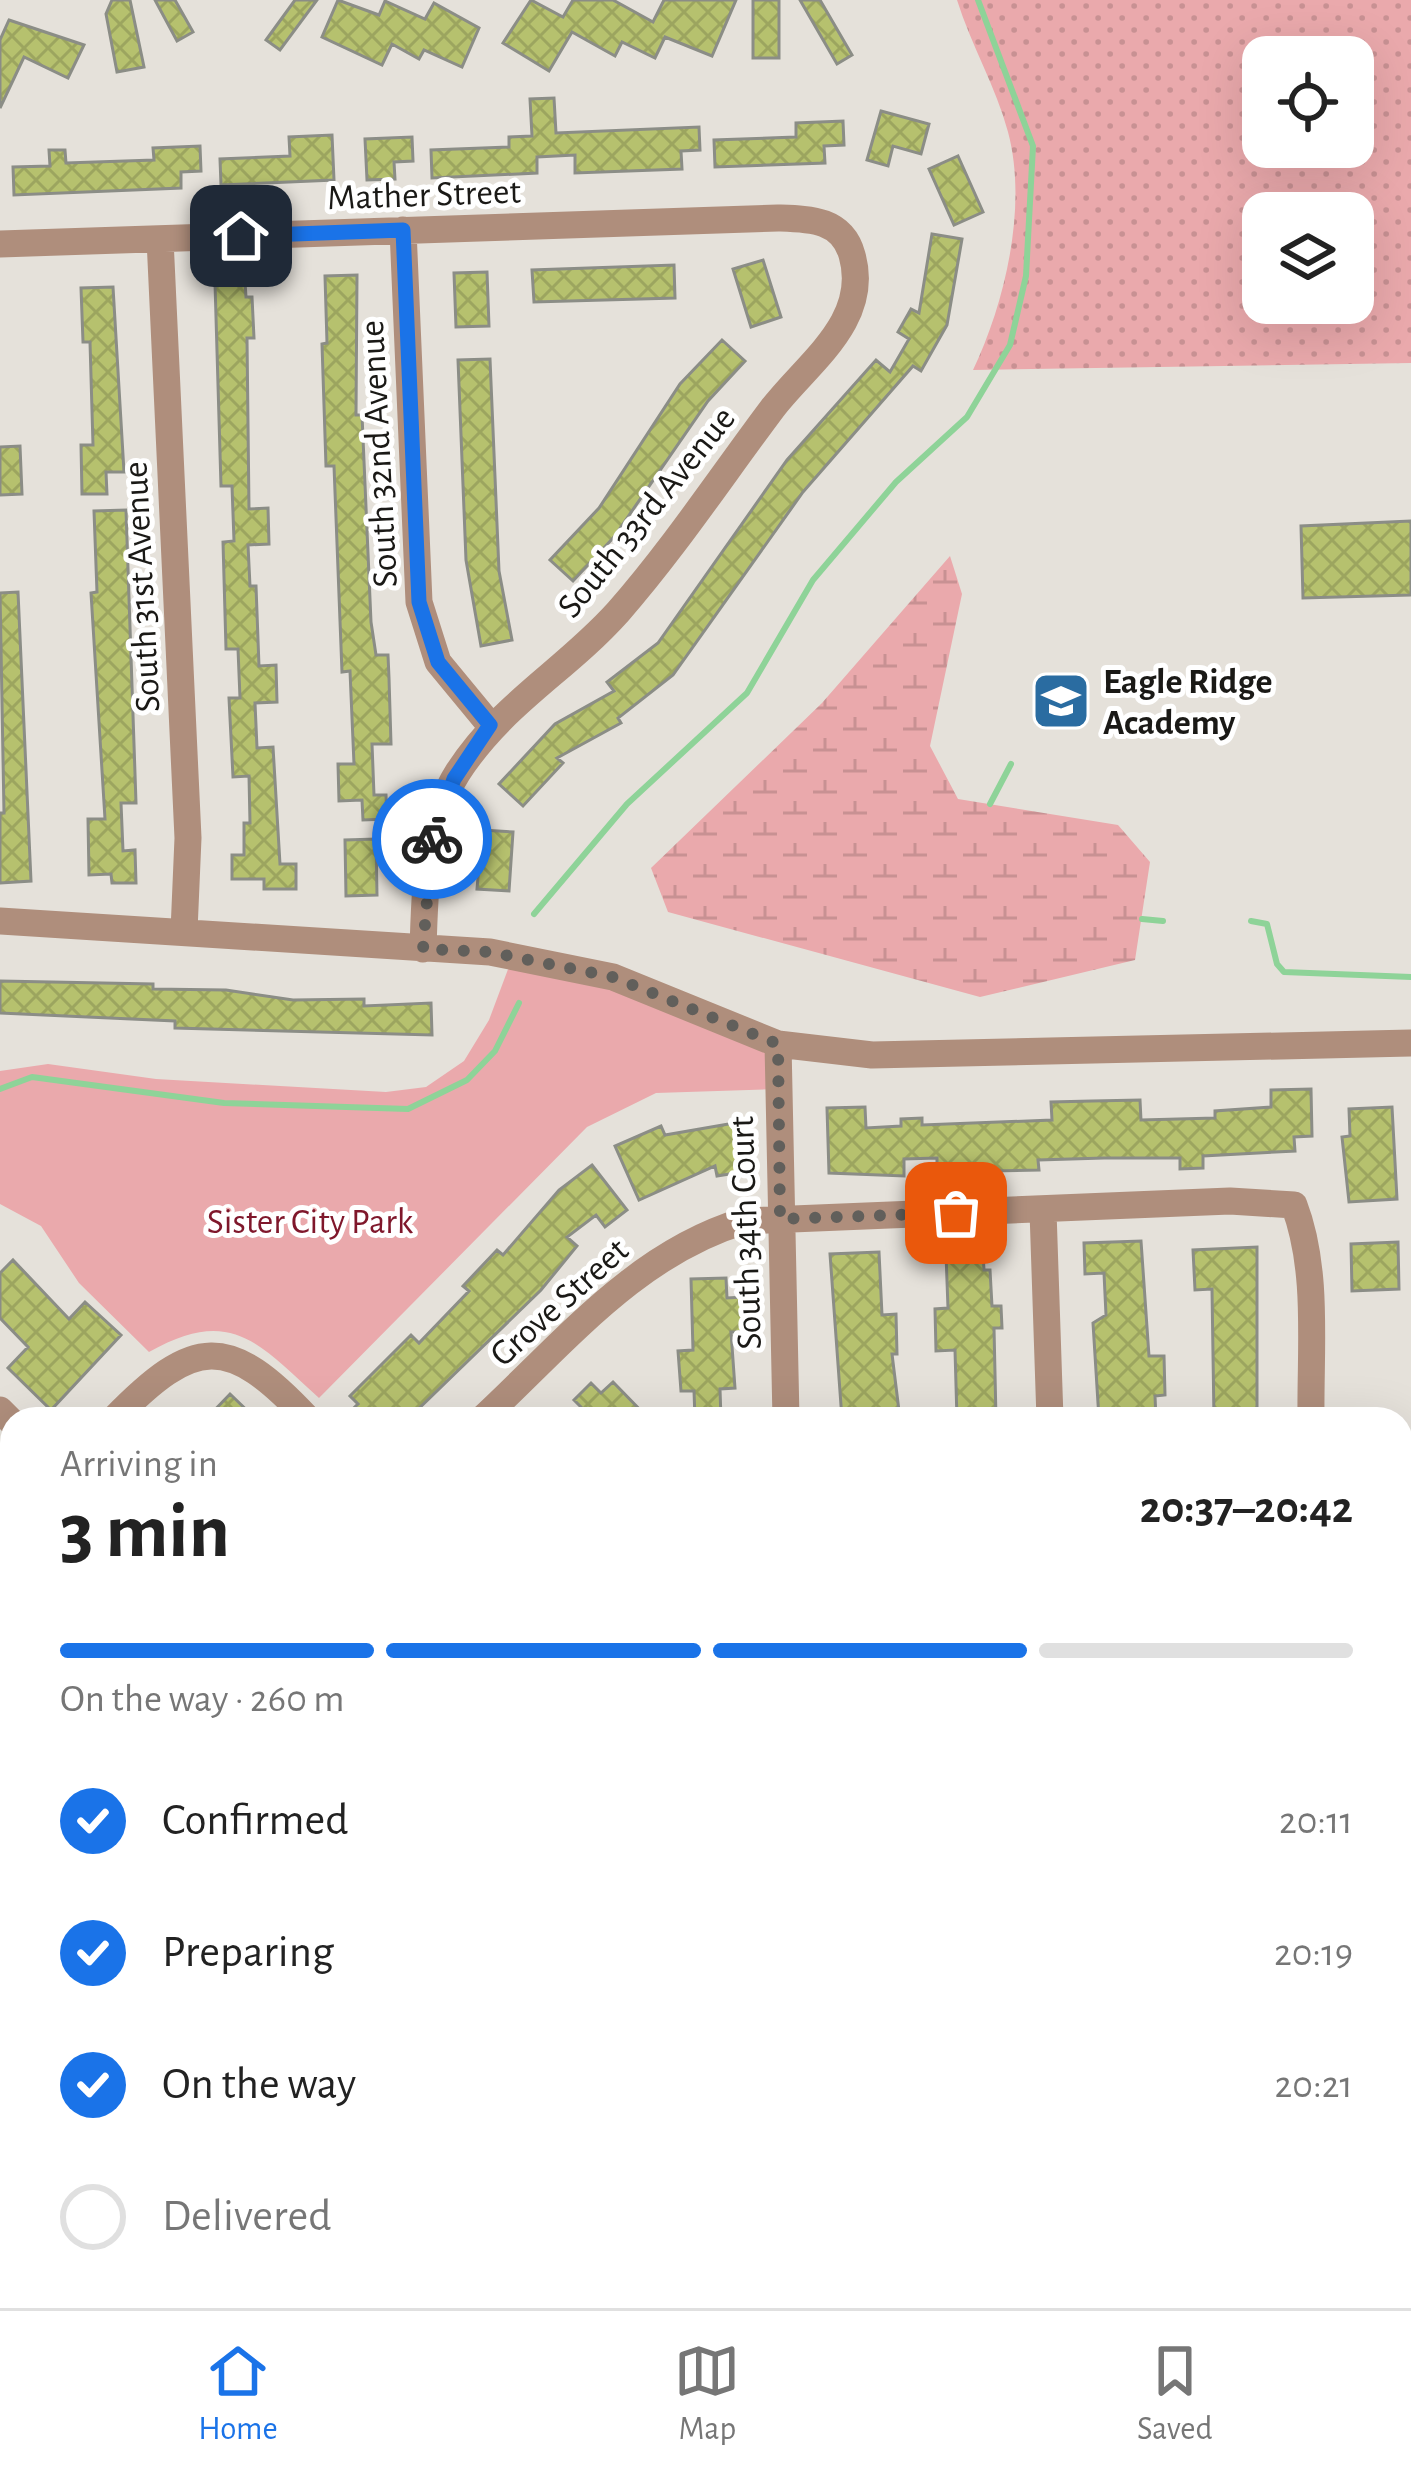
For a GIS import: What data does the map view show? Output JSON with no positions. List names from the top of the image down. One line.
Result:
{"streets":{"street":["Mather Street","South 32nd Avenue","South 33rd Avenue","South 31st Avenue","South 34th Court","Grove Street"]},"crossings":[["Mather Street","South 32nd Avenue"],["Mather Street","South 33rd Avenue"],["Mather Street","South 31st Avenue"],["South 32nd Avenue","South 33rd Avenue"],["South 34th Court","Grove Street"]],"parks":["Sister City Park"],"places":{"school or university":["Eagle Ridge Academy"]},"page":{"heading":["3 min","Arriving in","20:37–20:42"],"bar":"On the way · 260 m","list":[["Confirmed","20:11"],["Preparing","20:19"],["On the way","20:21"],"Delivered"],"tabs":["Home","Map","Saved"]}}
